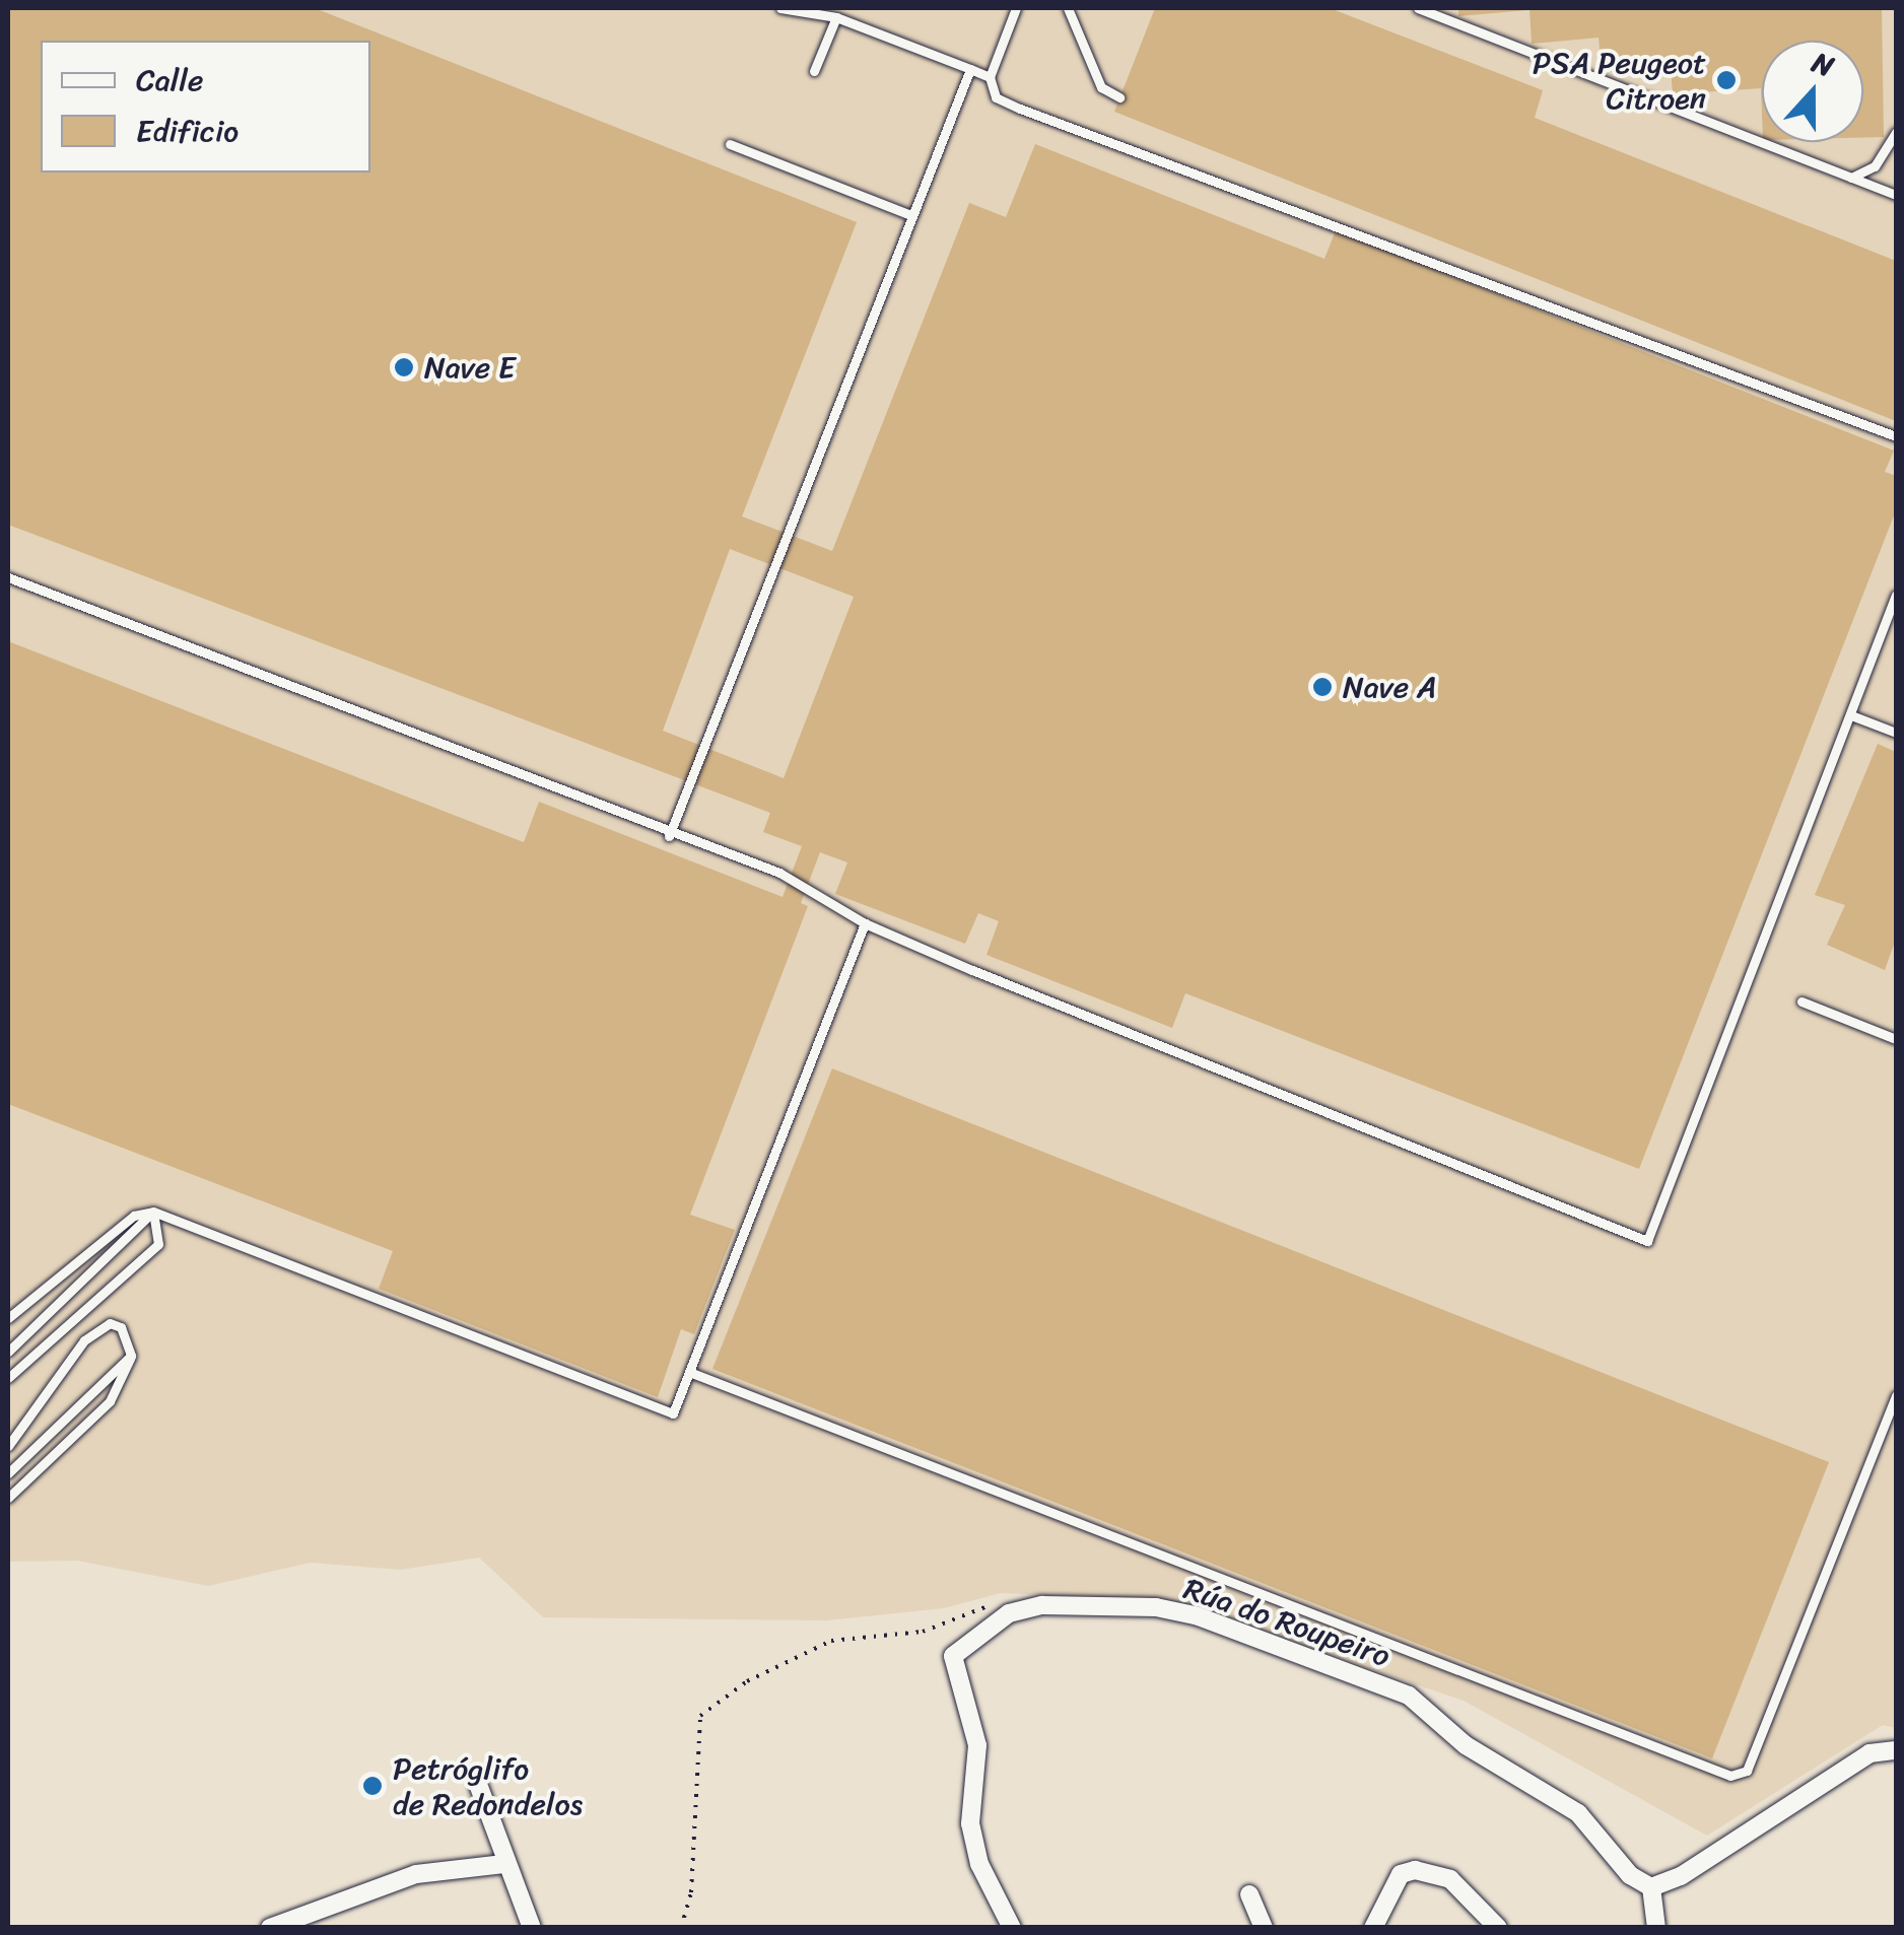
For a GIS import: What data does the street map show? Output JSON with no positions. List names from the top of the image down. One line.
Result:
{"streets":{"street":["Rúa do Roupeiro"]},"places":["PSA Peugeot Citroen","Nave E","Nave A","Petróglifo de Redondelos"],"legend":["Calle","Edificio"],"north":"top"}
